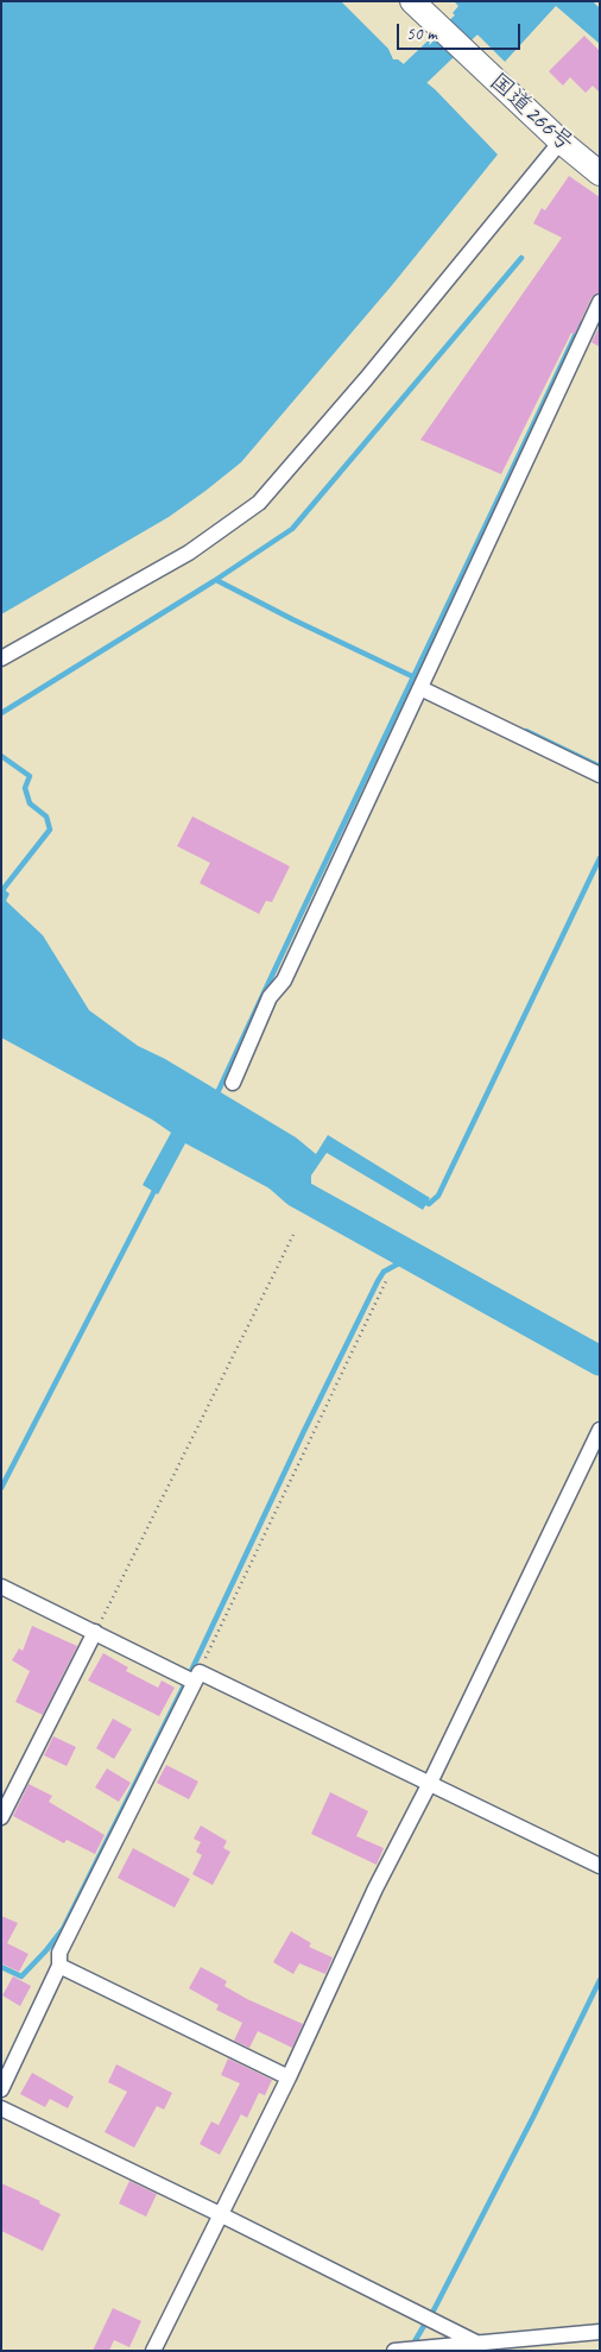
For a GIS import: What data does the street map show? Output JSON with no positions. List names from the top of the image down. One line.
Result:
{"streets":{"highway":["国道266号"]},"scale_bar":"50 m"}
